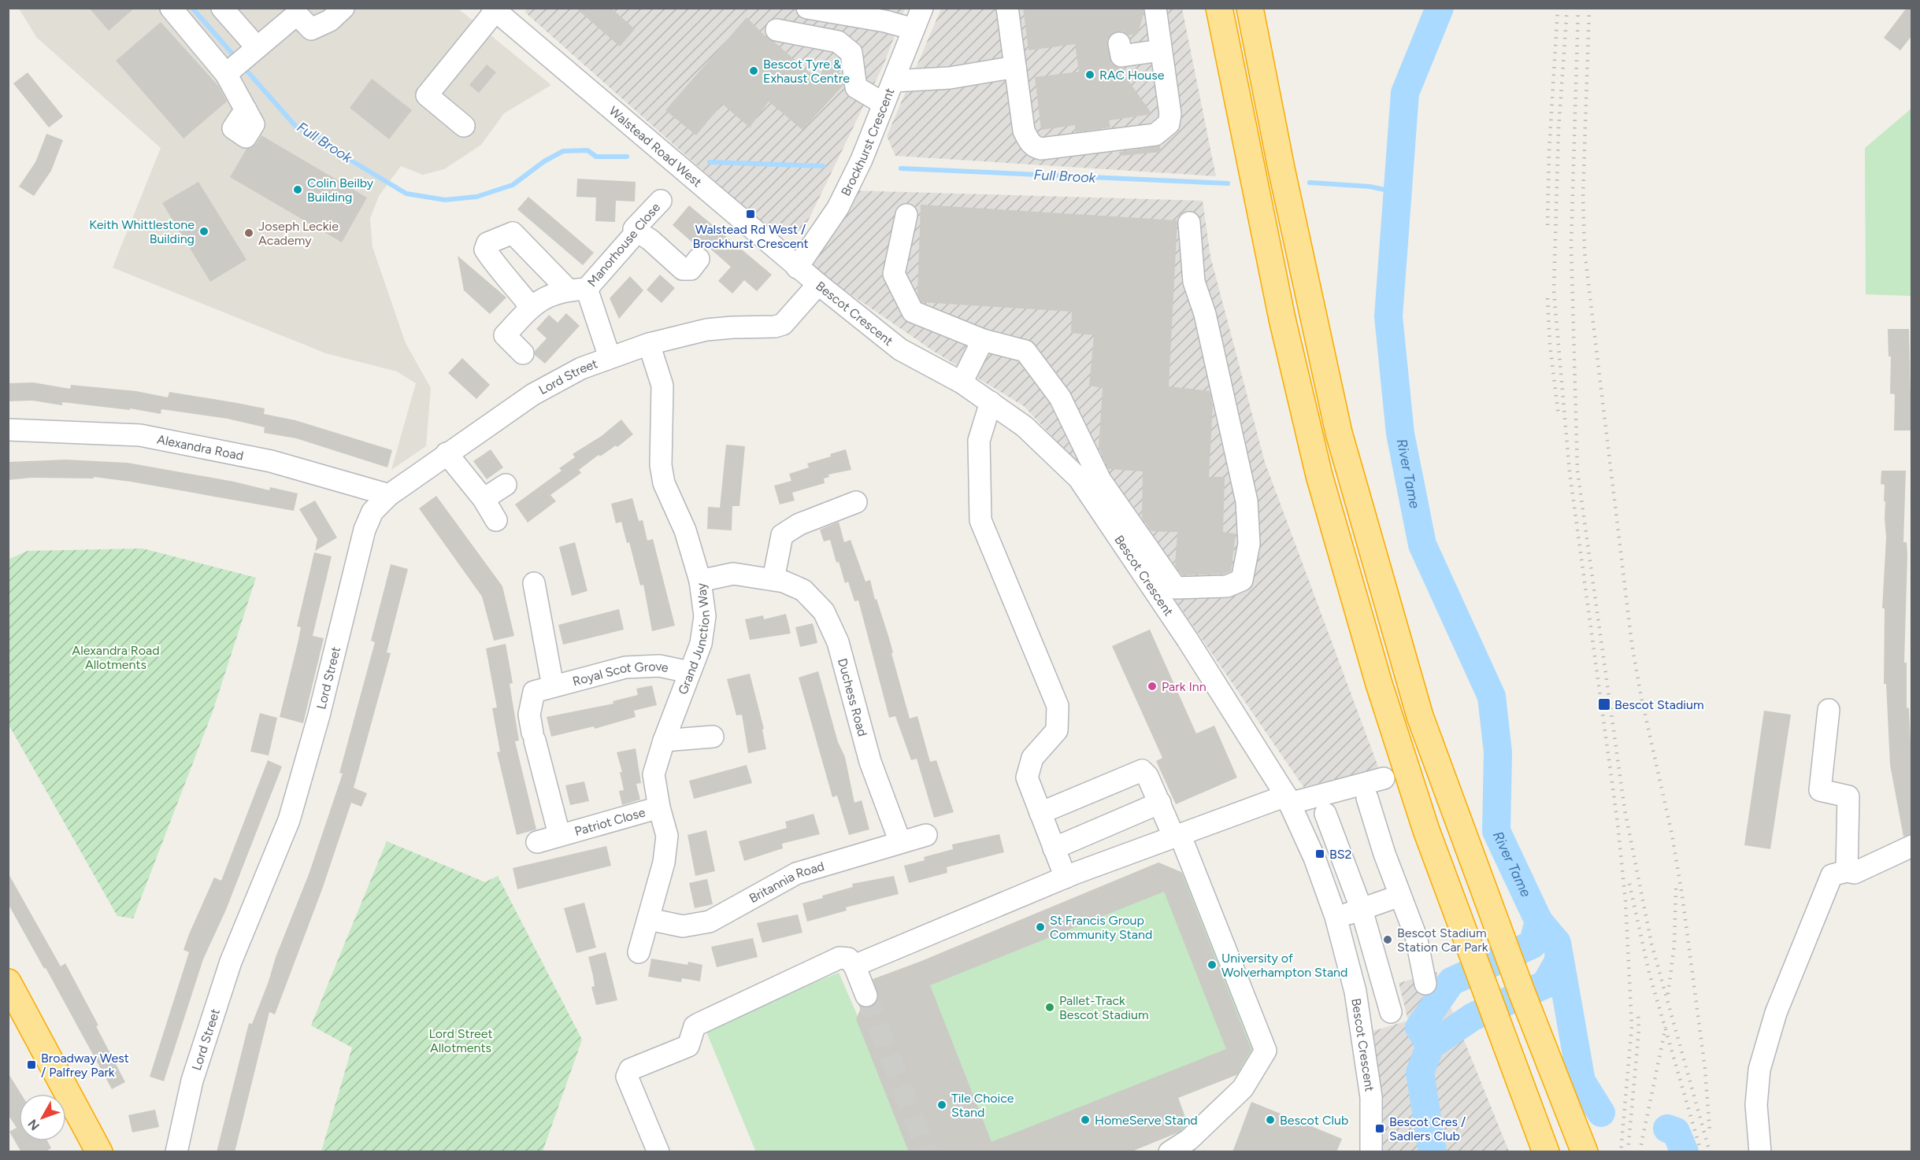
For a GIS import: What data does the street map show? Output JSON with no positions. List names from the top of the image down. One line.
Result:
{"streets":{"street":["Brockhurst Crescent","Walstead Road West","Manorhouse Close","Bescot Crescent","Lord Street","Alexandra Road","Grand Junction Way","Royal Scot Grove","Duchess Road","Patriot Close","Britannia Road"]},"crossings":[["Brockhurst Crescent","Walstead Road West"],["Walstead Road West","Bescot Crescent"],["Bescot Crescent","Lord Street"],["Bescot Crescent","Grand Junction Way"],["Lord Street","Alexandra Road"],["Lord Street","Grand Junction Way"],["Grand Junction Way","Royal Scot Grove"],["Grand Junction Way","Duchess Road"],["Grand Junction Way","Patriot Close"],["Grand Junction Way","Britannia Road"],["Royal Scot Grove","Patriot Close"],["Duchess Road","Britannia Road"]],"water":["Full Brook","River Tame"],"parks":["Alexandra Road Allotments","Lord Street Allotments"],"places":{"other":["Bescot Tyre & Exhaust Centre","RAC House","Colin Beilby Building","Keith Whittlestone Building","Joseph Leckie Academy","Park Inn","St Francis Group Community Stand","Bescot Stadium Station Car Park","University of Wolverhampton Stand","Pallet-Track Bescot Stadium","Tile Choice Stand","HomeServe Stand","Bescot Club"],"transit":["Walstead Rd West / Brockhurst Crescent","Bescot Stadium","BS2","Broadway West / Palfrey Park","Bescot Cres / Sadlers Club"]},"north":"bottom left"}
